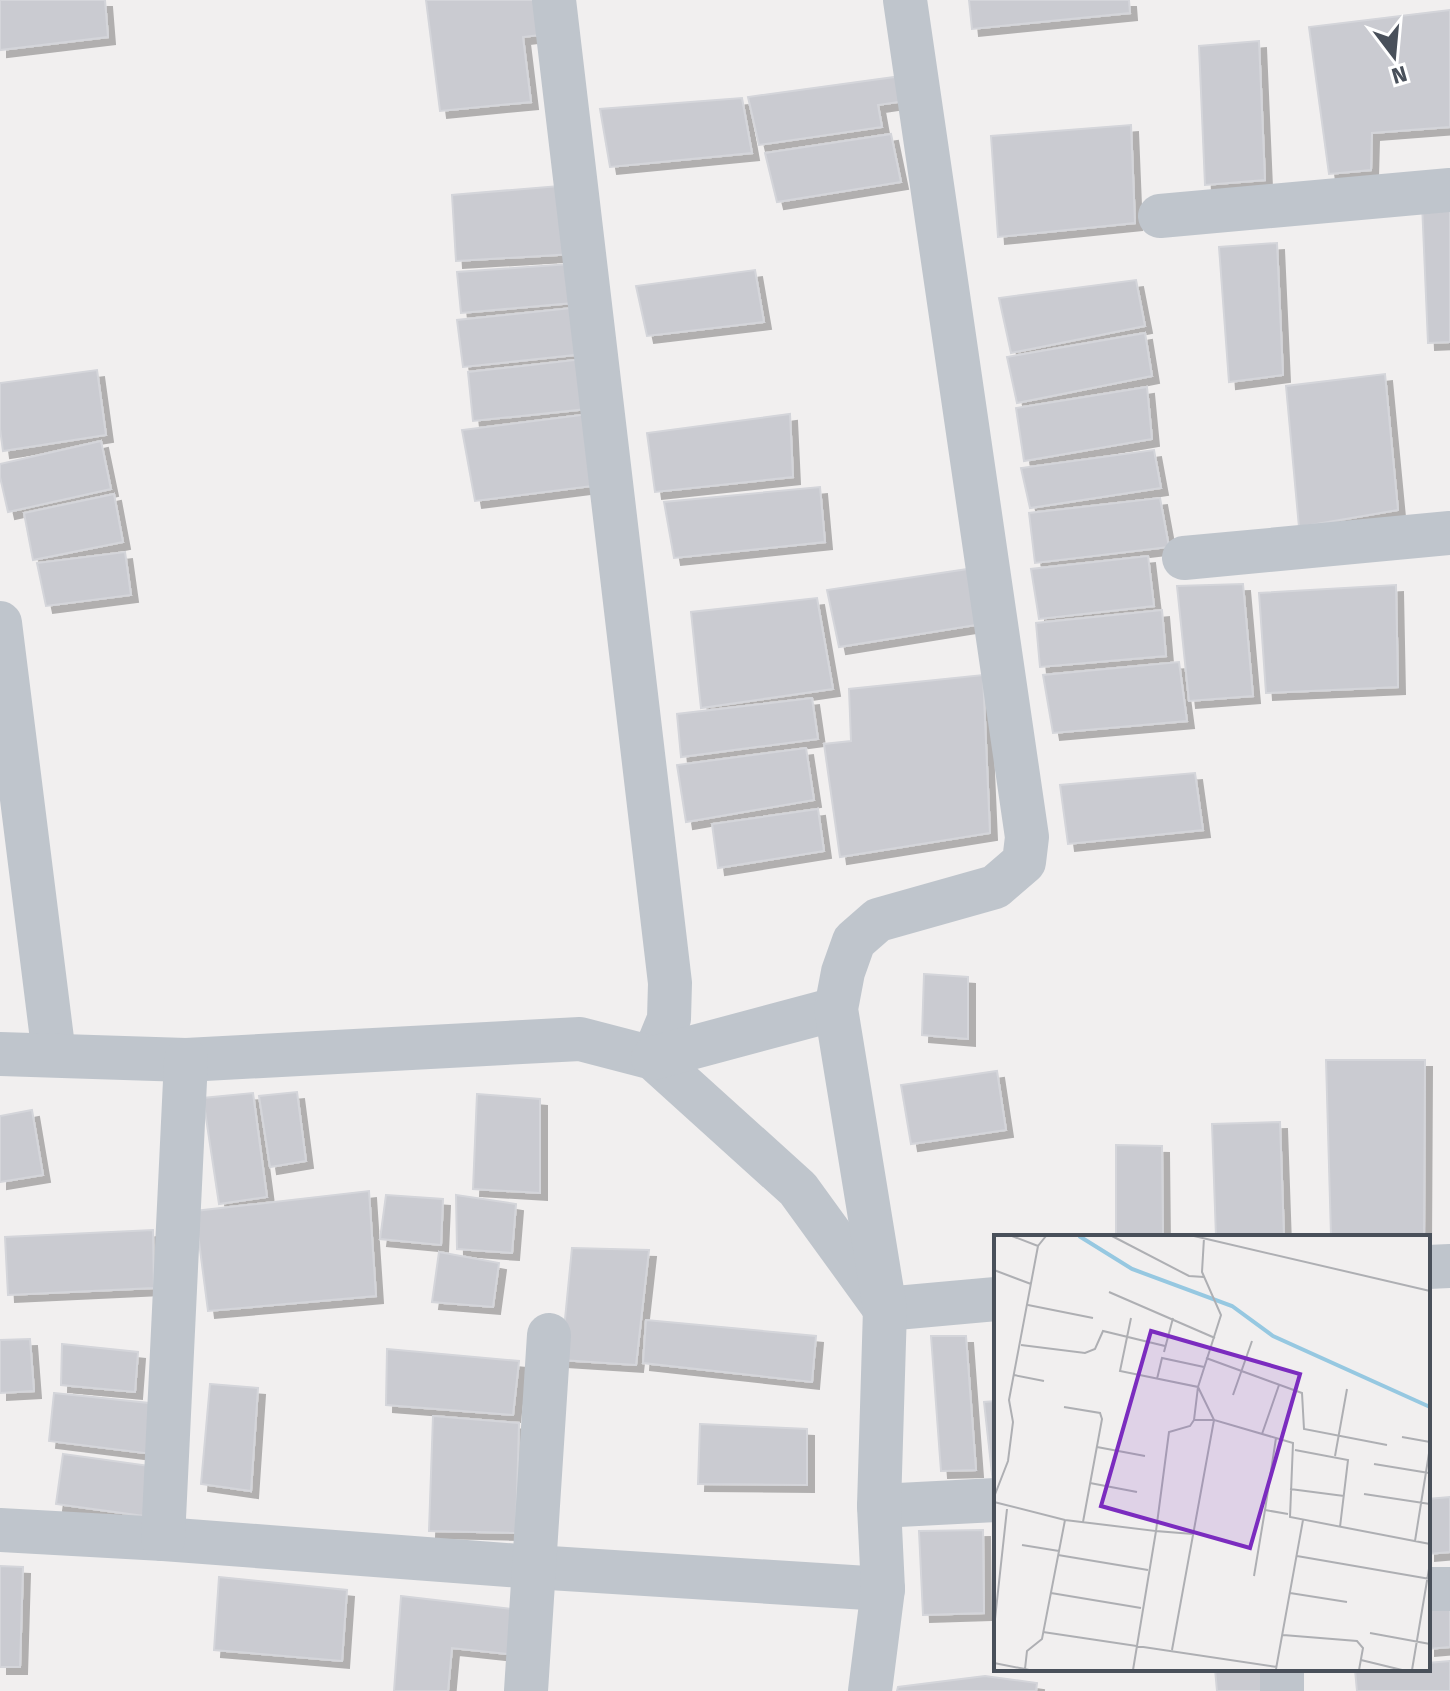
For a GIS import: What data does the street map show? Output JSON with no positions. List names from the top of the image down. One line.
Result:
{"north":"bottom"}
